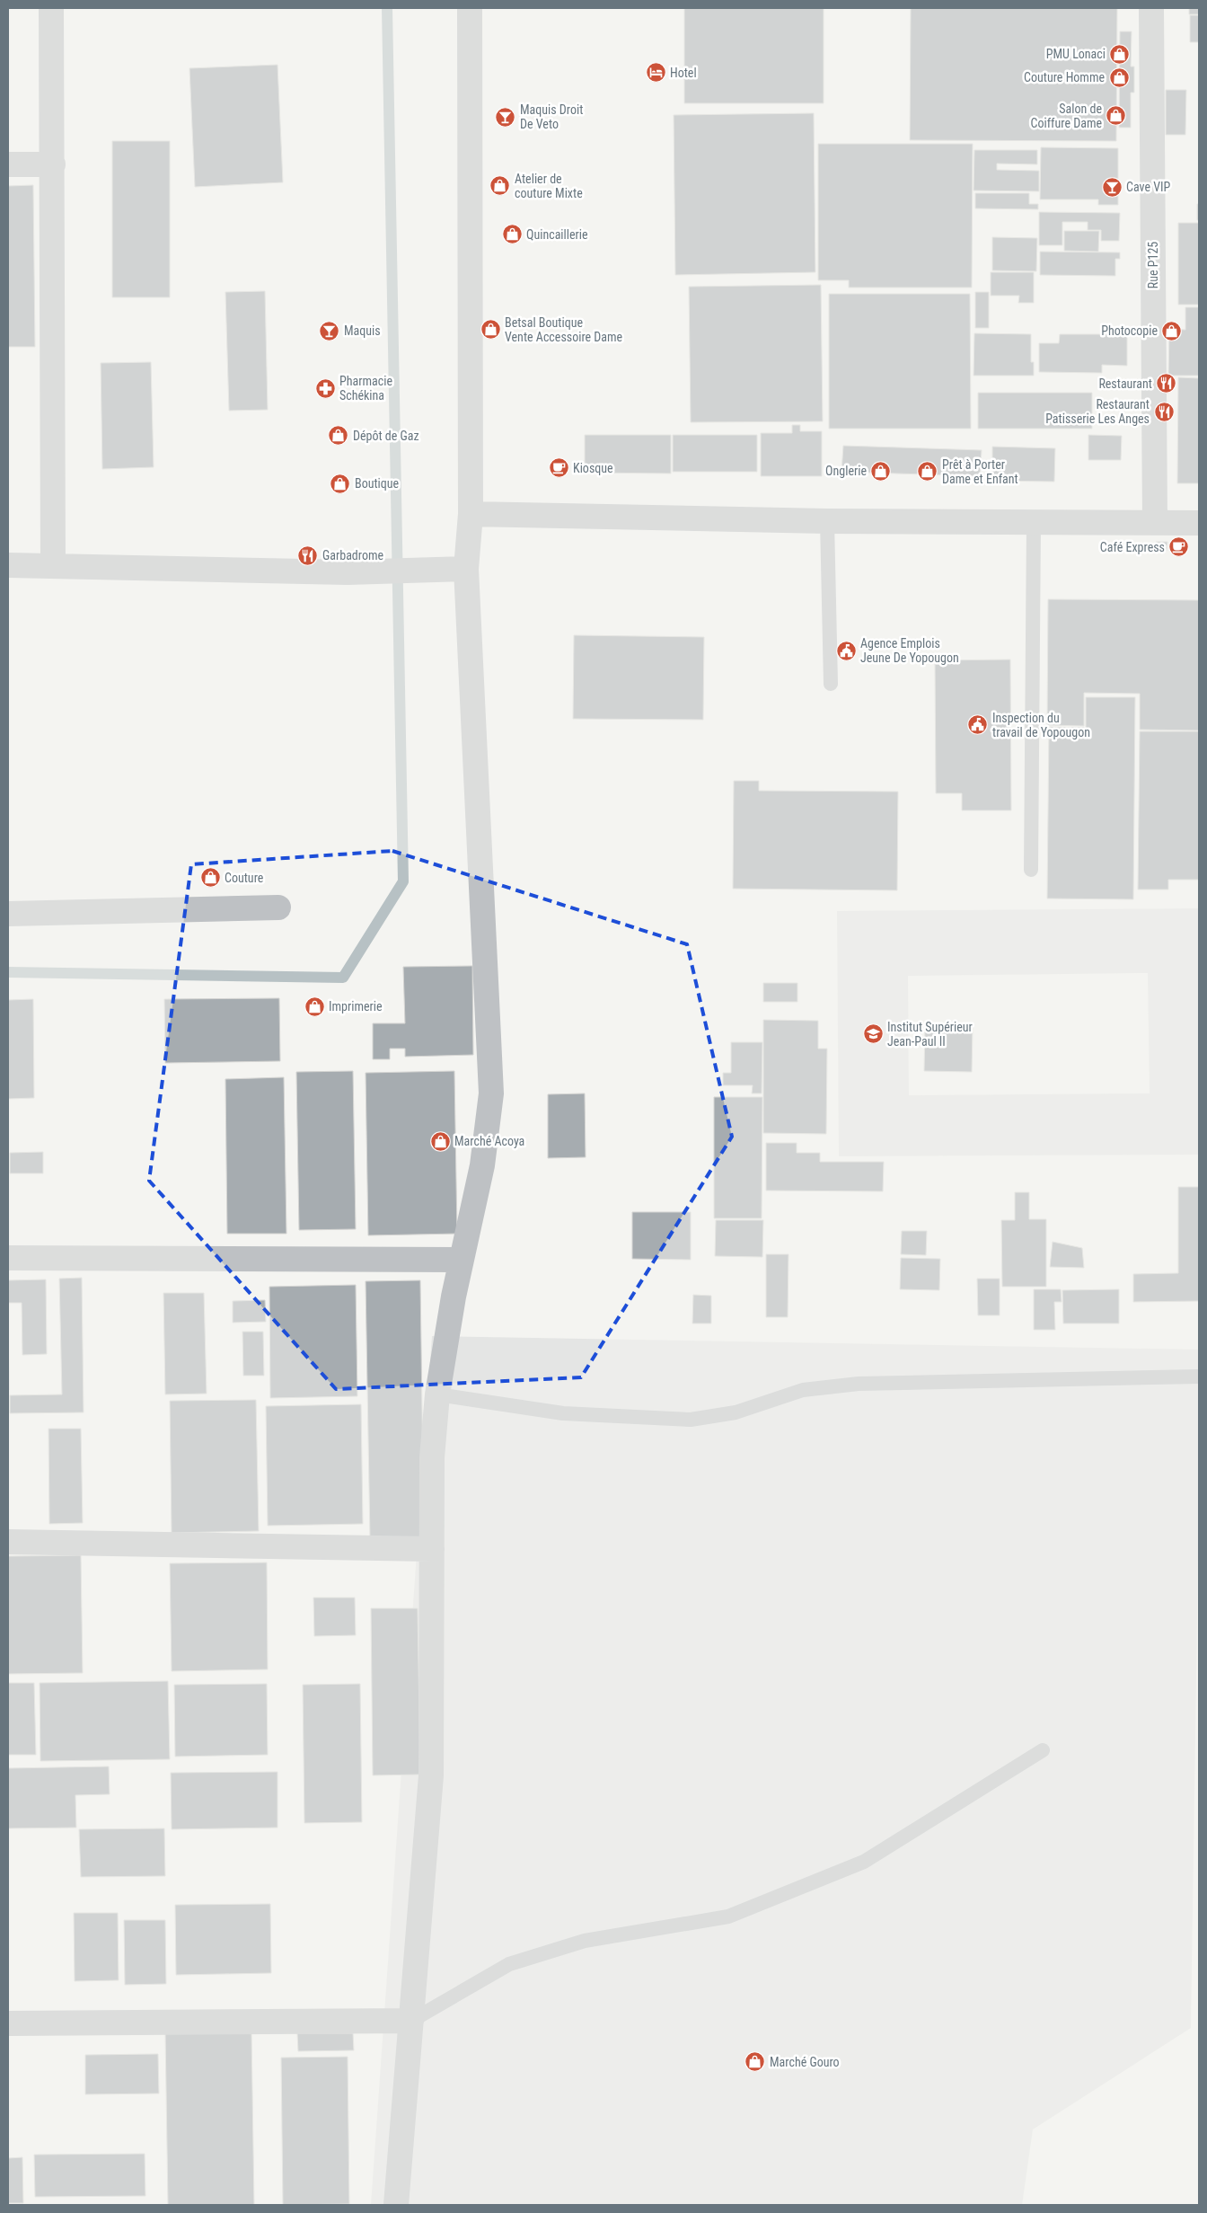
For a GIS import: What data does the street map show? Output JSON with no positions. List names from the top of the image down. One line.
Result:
{"streets":{"street":["Rue P125"]},"places":{"shop":["PMU Lonaci","Couture Homme","Salon de Coiffure Dame","Atelier de couture Mixte","Quincaillerie","Betsal Boutique Vente Accessoire Dame","Photocopie","Dépôt de Gaz","Onglerie","Prêt à Porter Dame et Enfant","Boutique","Couture","Imprimerie","Marché Acoya","Marché Gouro"],"hotel":["Hotel"],"bar":["Maquis Droit De Veto","Cave VIP","Maquis"],"restaurant":["Restaurant","Restaurant Patisserie Les Anges","Garbadrome"],"pharmacy":["Pharmacie Schékina"],"cafe":["Kiosque","Café Express"],"public building":["Agence Emplois Jeune De Yopougon","Inspection du travail de Yopougon"],"school or university":["Institut Supérieur Jean-Paul II"]}}
